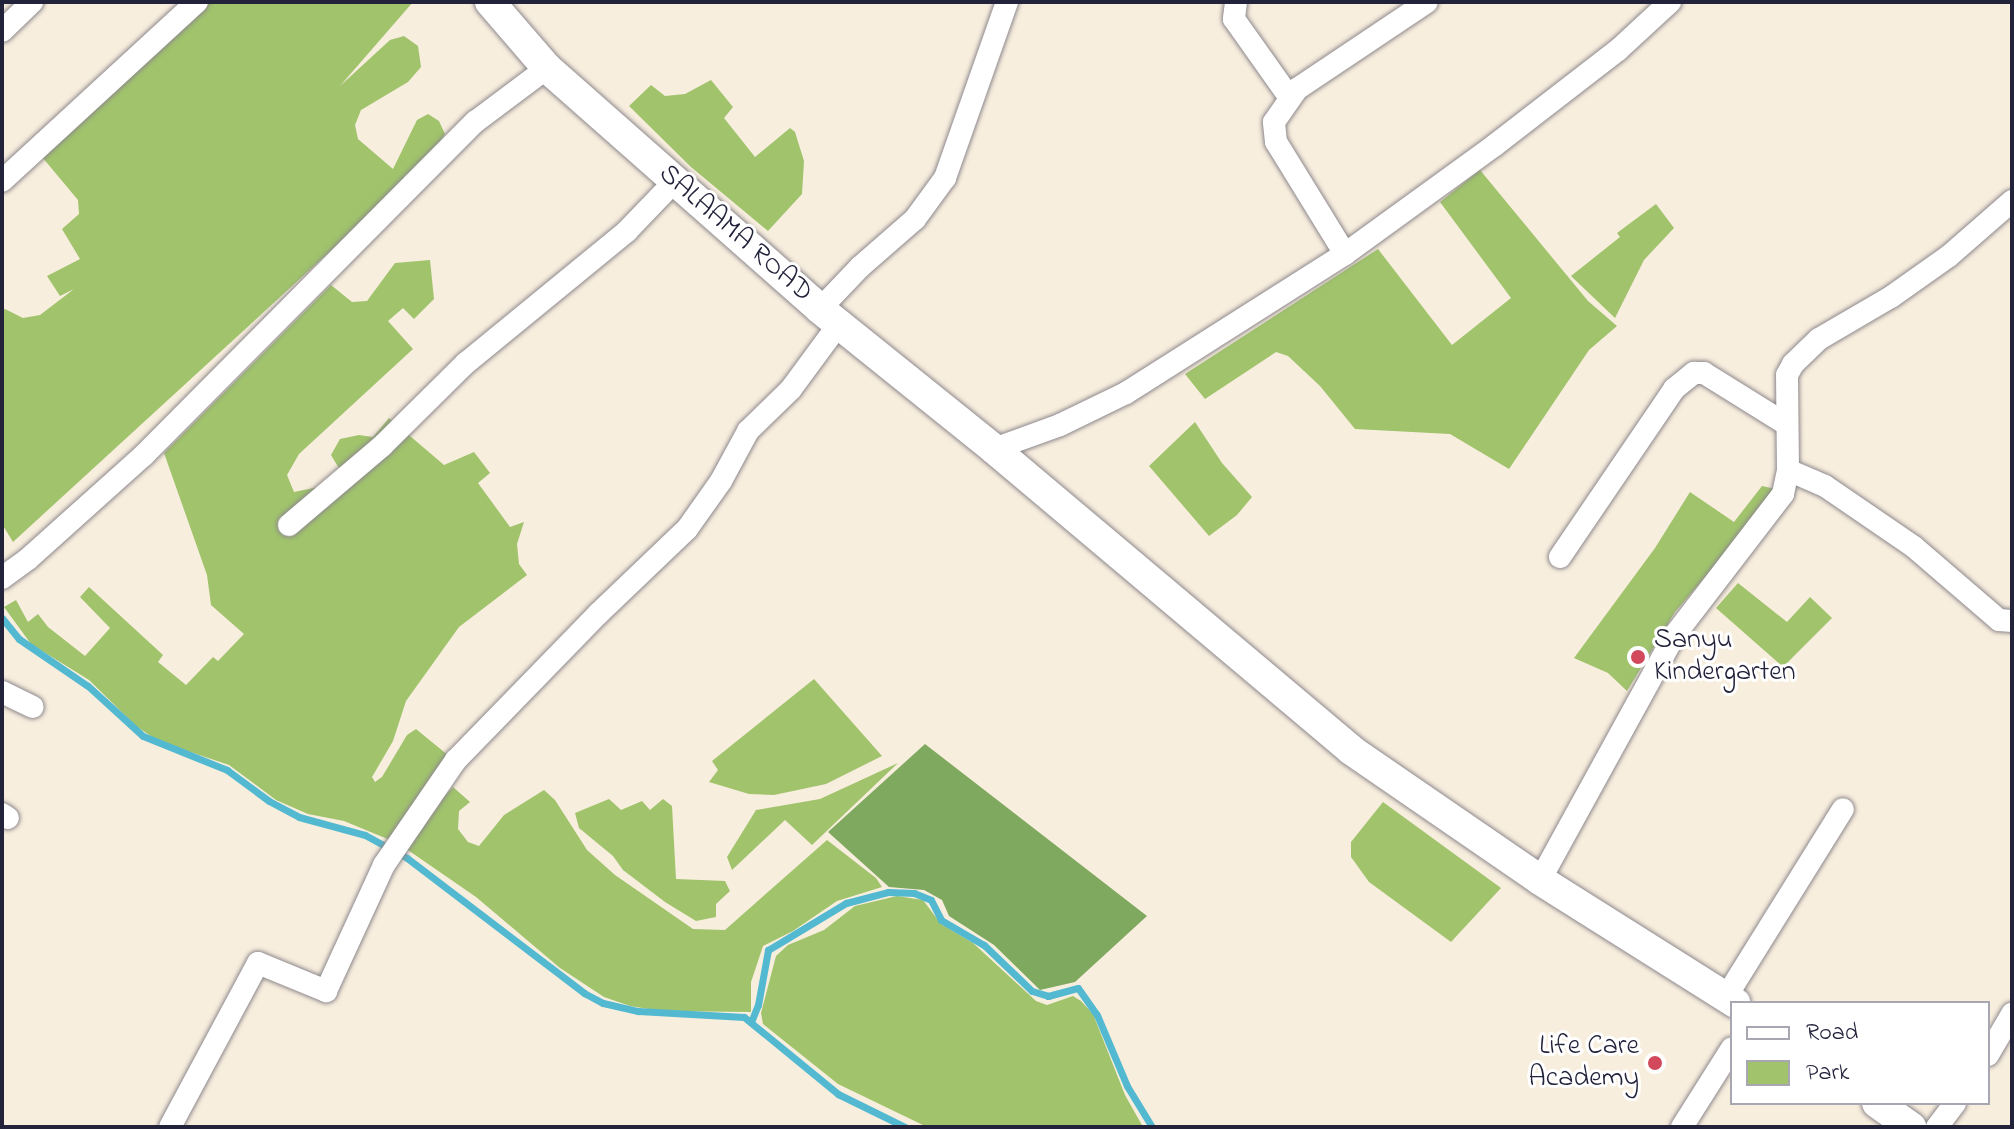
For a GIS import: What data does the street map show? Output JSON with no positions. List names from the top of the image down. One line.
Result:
{"streets":{"main road":["SALAAMA ROAD"]},"places":["Sanyu Kindergarten","Life Care Academy"],"legend":["Road","Park"]}
